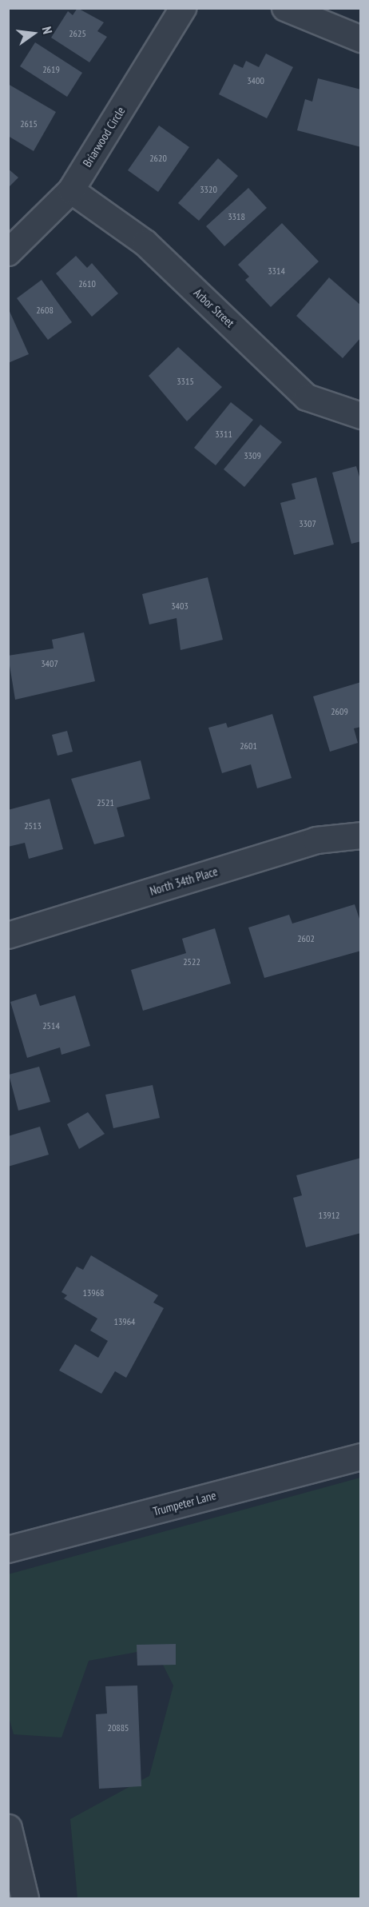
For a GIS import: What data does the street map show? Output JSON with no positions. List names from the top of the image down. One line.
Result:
{"streets":{"street":["Briarwood Circle","Arbor Street","North 34th Place","Trumpeter Lane"]},"crossings":[["Briarwood Circle","Arbor Street"]],"house_numbers":["2625","2619","3400","2615","2620","3320","3318","3314","2610","2608","3315","3311","3309","3307","3403","3407","2609","2601","2521","2513","2602","2522","2514","13912","13968","13964","20885"],"north":"right"}
